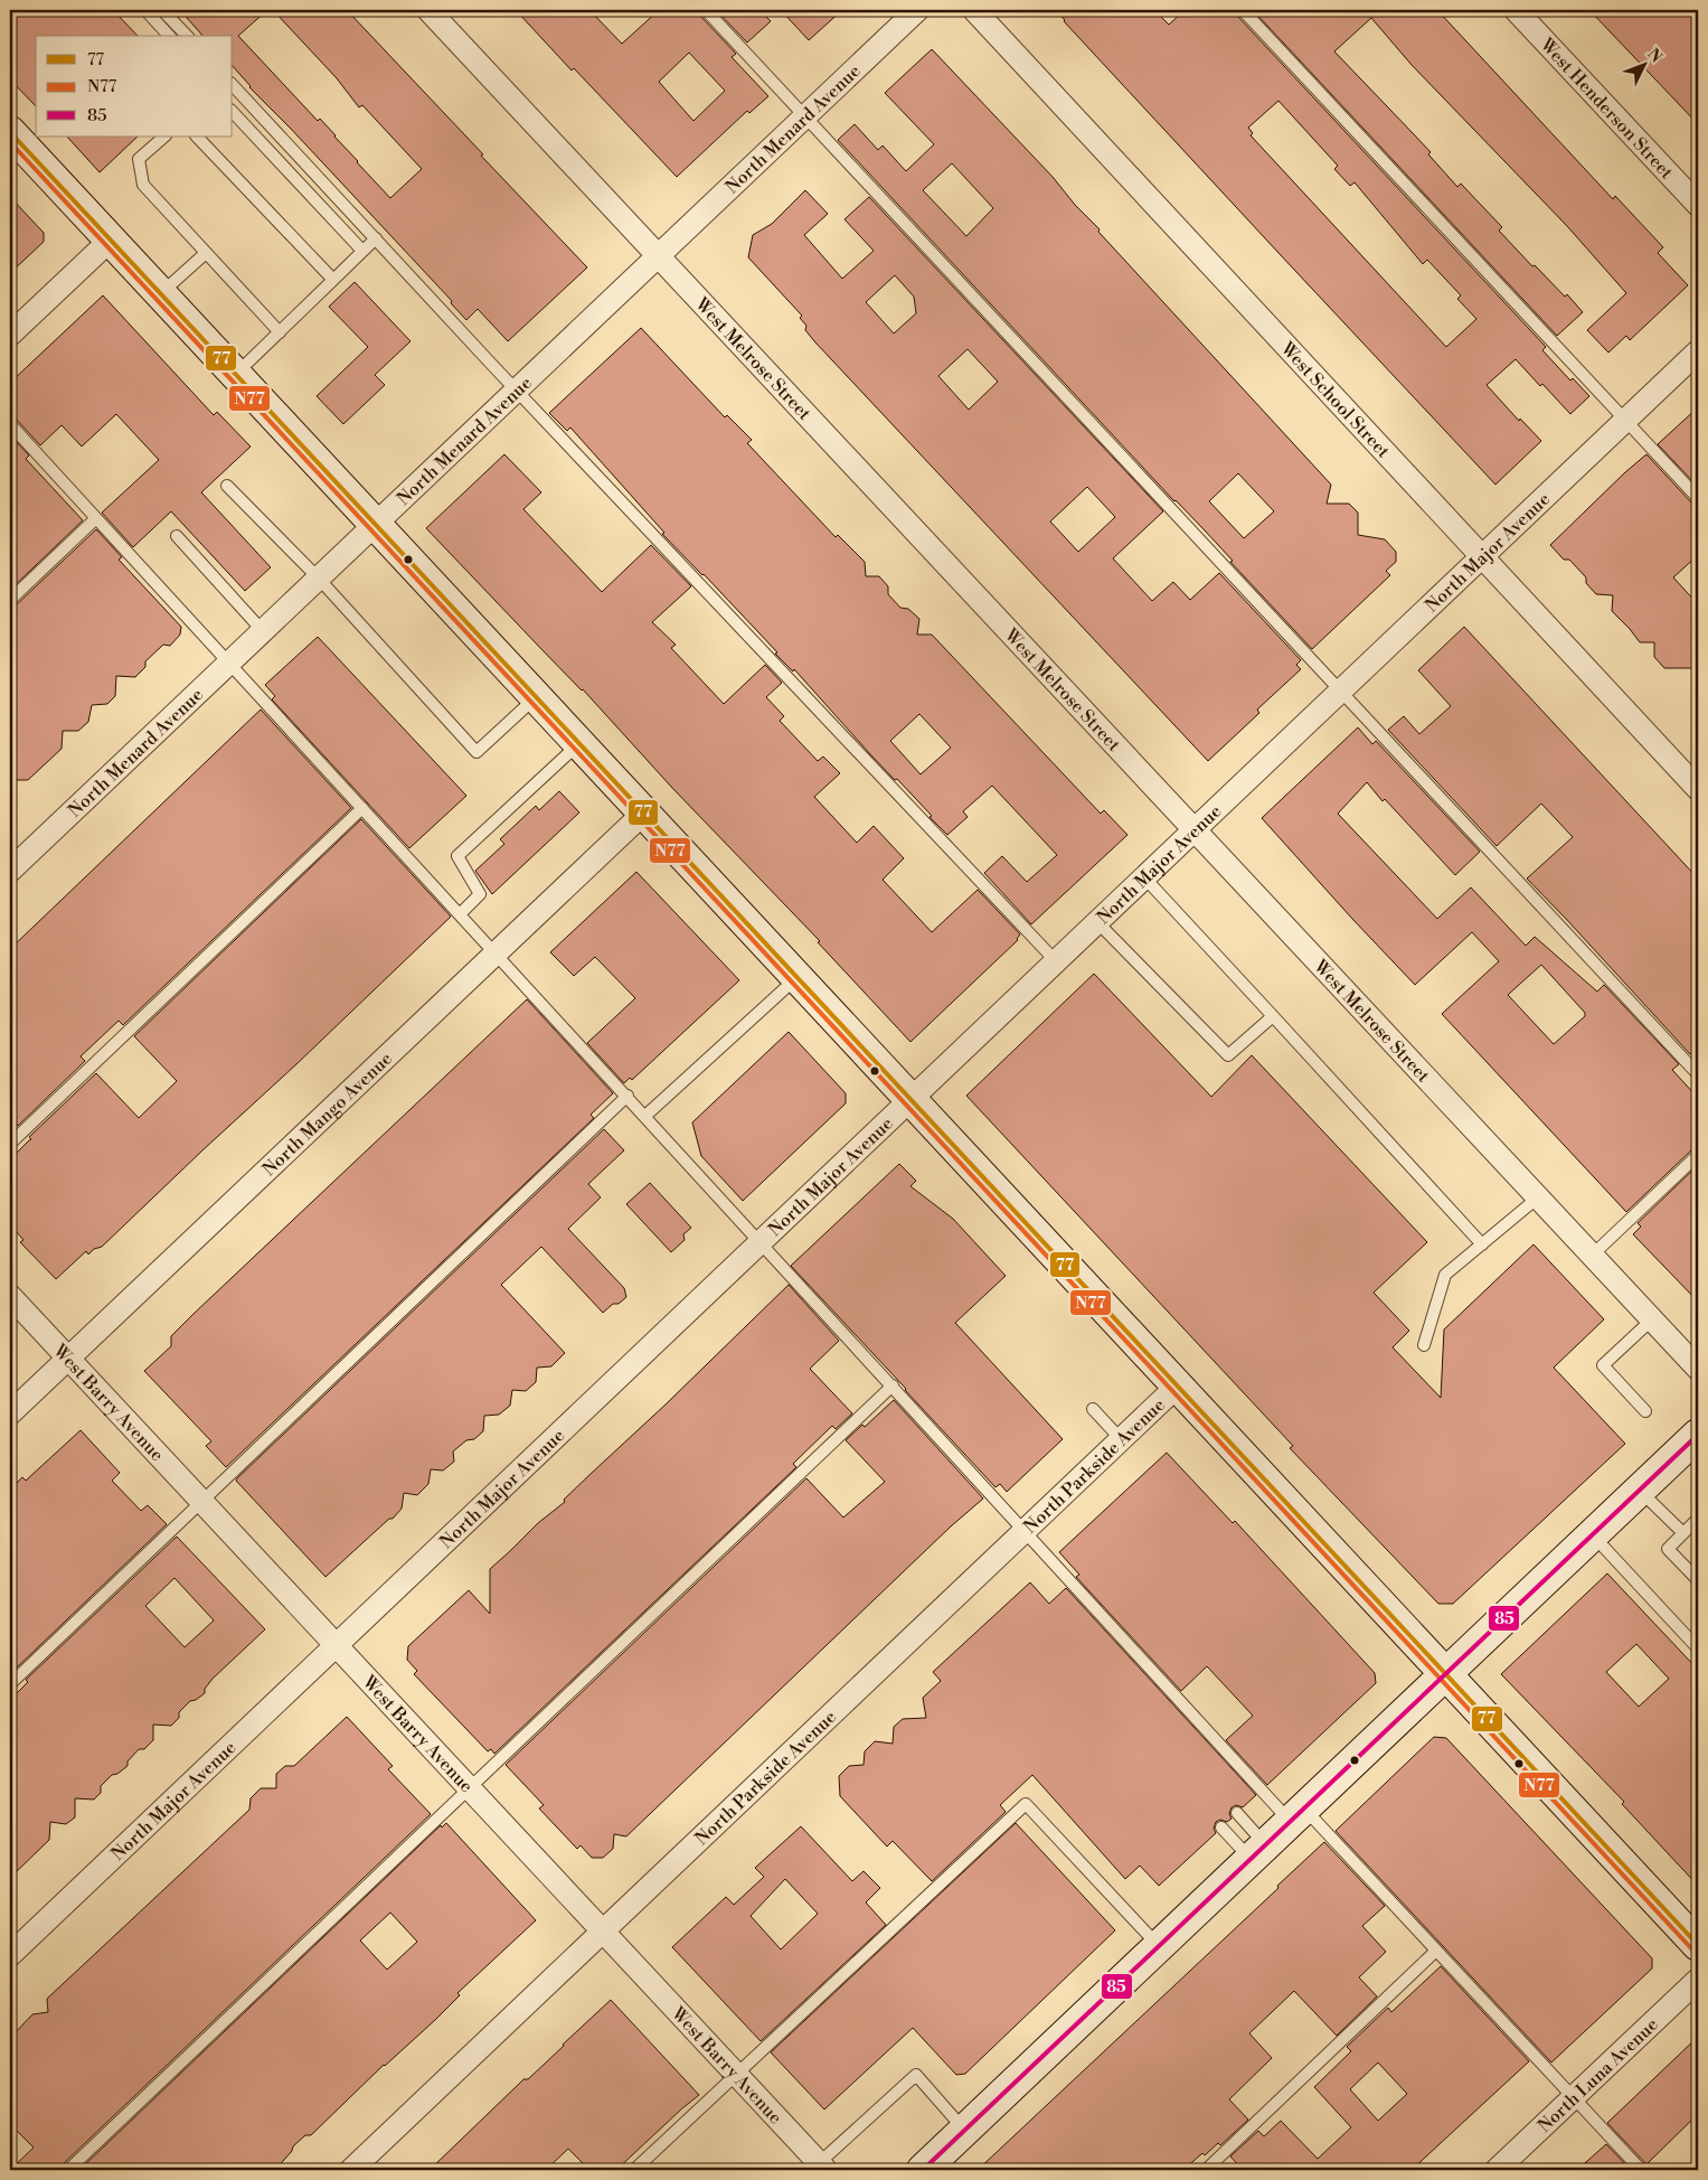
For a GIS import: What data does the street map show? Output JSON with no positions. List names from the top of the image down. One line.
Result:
{"streets":{"street":["West Henderson Street","North Menard Avenue","West Melrose Street","West School Street","North Major Avenue","North Mango Avenue","West Barry Avenue","North Parkside Avenue","North Luna Avenue"]},"crossings":[["North Menard Avenue","West Melrose Street"],["West Melrose Street","North Major Avenue"],["West School Street","North Major Avenue"],["North Major Avenue","West Barry Avenue"],["North Mango Avenue","West Barry Avenue"],["West Barry Avenue","North Parkside Avenue"]],"lines":["transit line 77","transit line N77","transit line 85"],"legend":["77","N77","85"],"north":"top right"}
